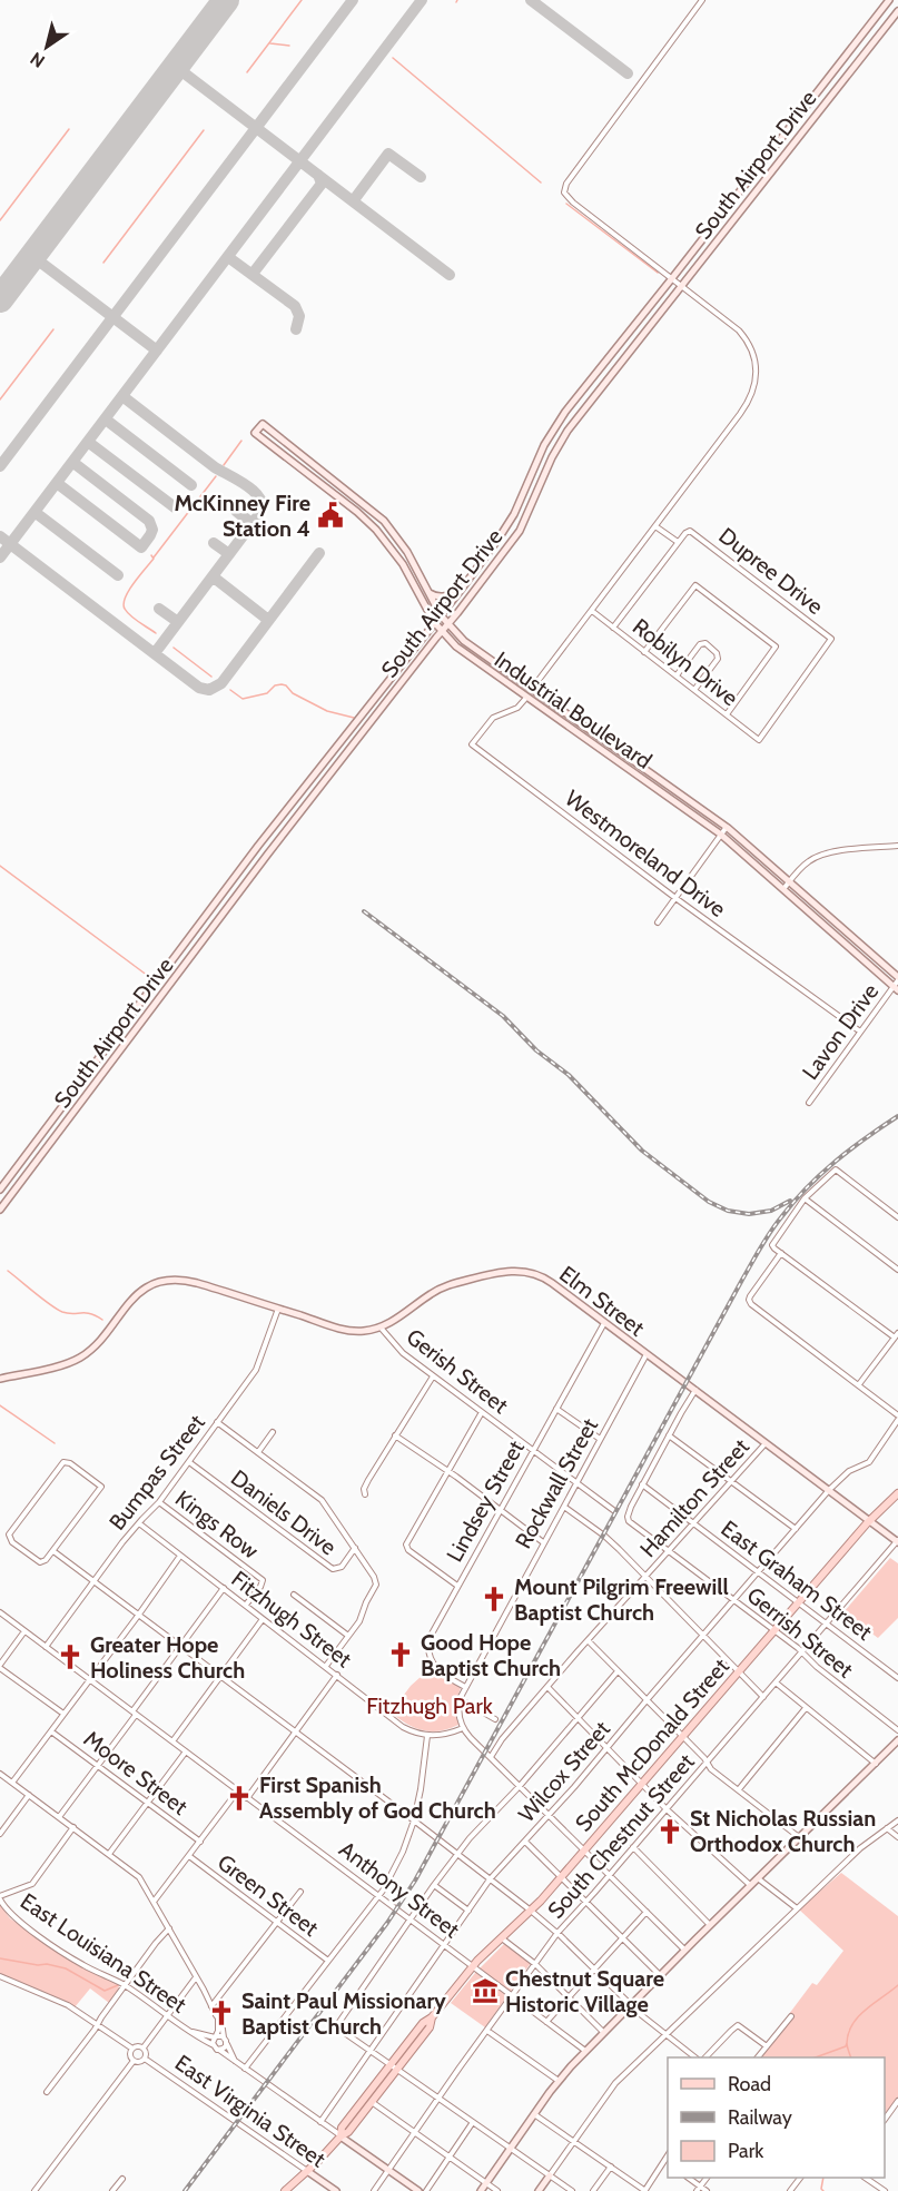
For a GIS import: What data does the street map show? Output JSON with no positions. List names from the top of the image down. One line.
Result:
{"streets":{"main road":["South Airport Drive","Industrial Boulevard","Elm Street","South McDonald Street","East Virginia Street"],"street":["Dupree Drive","Robilyn Drive","Westmoreland Drive","Lavon Drive","Gerish Street","Bumpas Street","Rockwall Street","Hamilton Street","Lindsey Street","Daniels Drive","Kings Row","East Graham Street","Fitzhugh Street","Gerrish Street","Wilcox Street","Moore Street","South Chestnut Street","Anthony Street","Green Street","East Louisiana Street"]},"crossings":[["South Airport Drive","Industrial Boulevard"],["Dupree Drive","Robilyn Drive"],["Industrial Boulevard","Westmoreland Drive"],["Industrial Boulevard","Lavon Drive"],["Westmoreland Drive","Lavon Drive"],["Elm Street","Gerish Street"],["Elm Street","Bumpas Street"],["Elm Street","Rockwall Street"],["Elm Street","Hamilton Street"],["Elm Street","Lindsey Street"],["Elm Street","South McDonald Street"],["Elm Street","Wilcox Street"],["Elm Street","South Chestnut Street"],["Gerish Street","Rockwall Street"],["Gerish Street","Lindsey Street"],["Bumpas Street","Daniels Drive"],["Bumpas Street","Kings Row"],["Bumpas Street","Fitzhugh Street"],["Bumpas Street","Anthony Street"],["Rockwall Street","Lindsey Street"],["Hamilton Street","East Graham Street"],["Hamilton Street","Gerrish Street"],["Kings Row","Fitzhugh Street"],["East Graham Street","Gerrish Street"],["East Graham Street","South McDonald Street"],["East Graham Street","Wilcox Street"],["East Graham Street","South Chestnut Street"],["Gerrish Street","South McDonald Street"],["Gerrish Street","Wilcox Street"],["Gerrish Street","South Chestnut Street"],["South McDonald Street","Anthony Street"],["Wilcox Street","Anthony Street"],["South Chestnut Street","Anthony Street"]],"parks":["Fitzhugh Park"],"places":{"public building":["McKinney Fire Station 4"],"church":["Mount Pilgrim Freewill Baptist Church","Good Hope Baptist Church","Greater Hope Holiness Church","First Spanish Assembly of God Church","St Nicholas Russian Orthodox Church","Saint Paul Missionary Baptist Church"],"museum":["Chestnut Square Historic Village"]},"legend":["Road","Railway","Park"],"north":"bottom left"}
